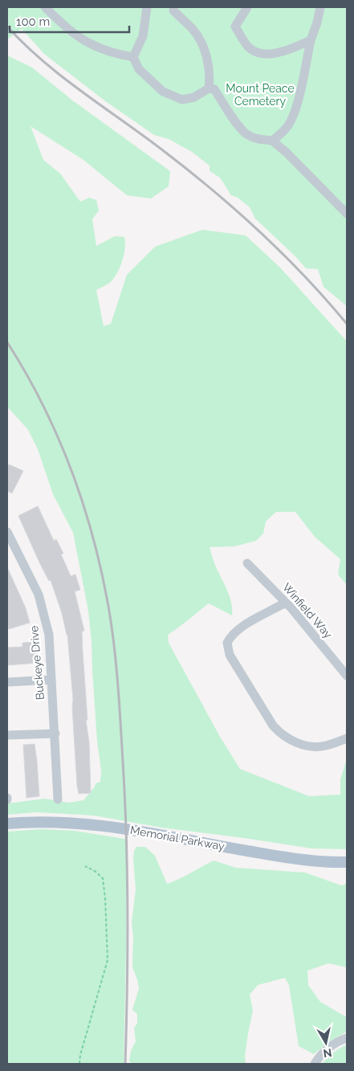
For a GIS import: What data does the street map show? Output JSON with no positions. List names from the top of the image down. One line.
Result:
{"streets":{"main road":["Memorial Parkway"],"street":["Winfield Way","Buckeye Drive"]},"parks":["Mount Peace Cemetery"],"scale_bar":"100 m","north":"bottom"}
